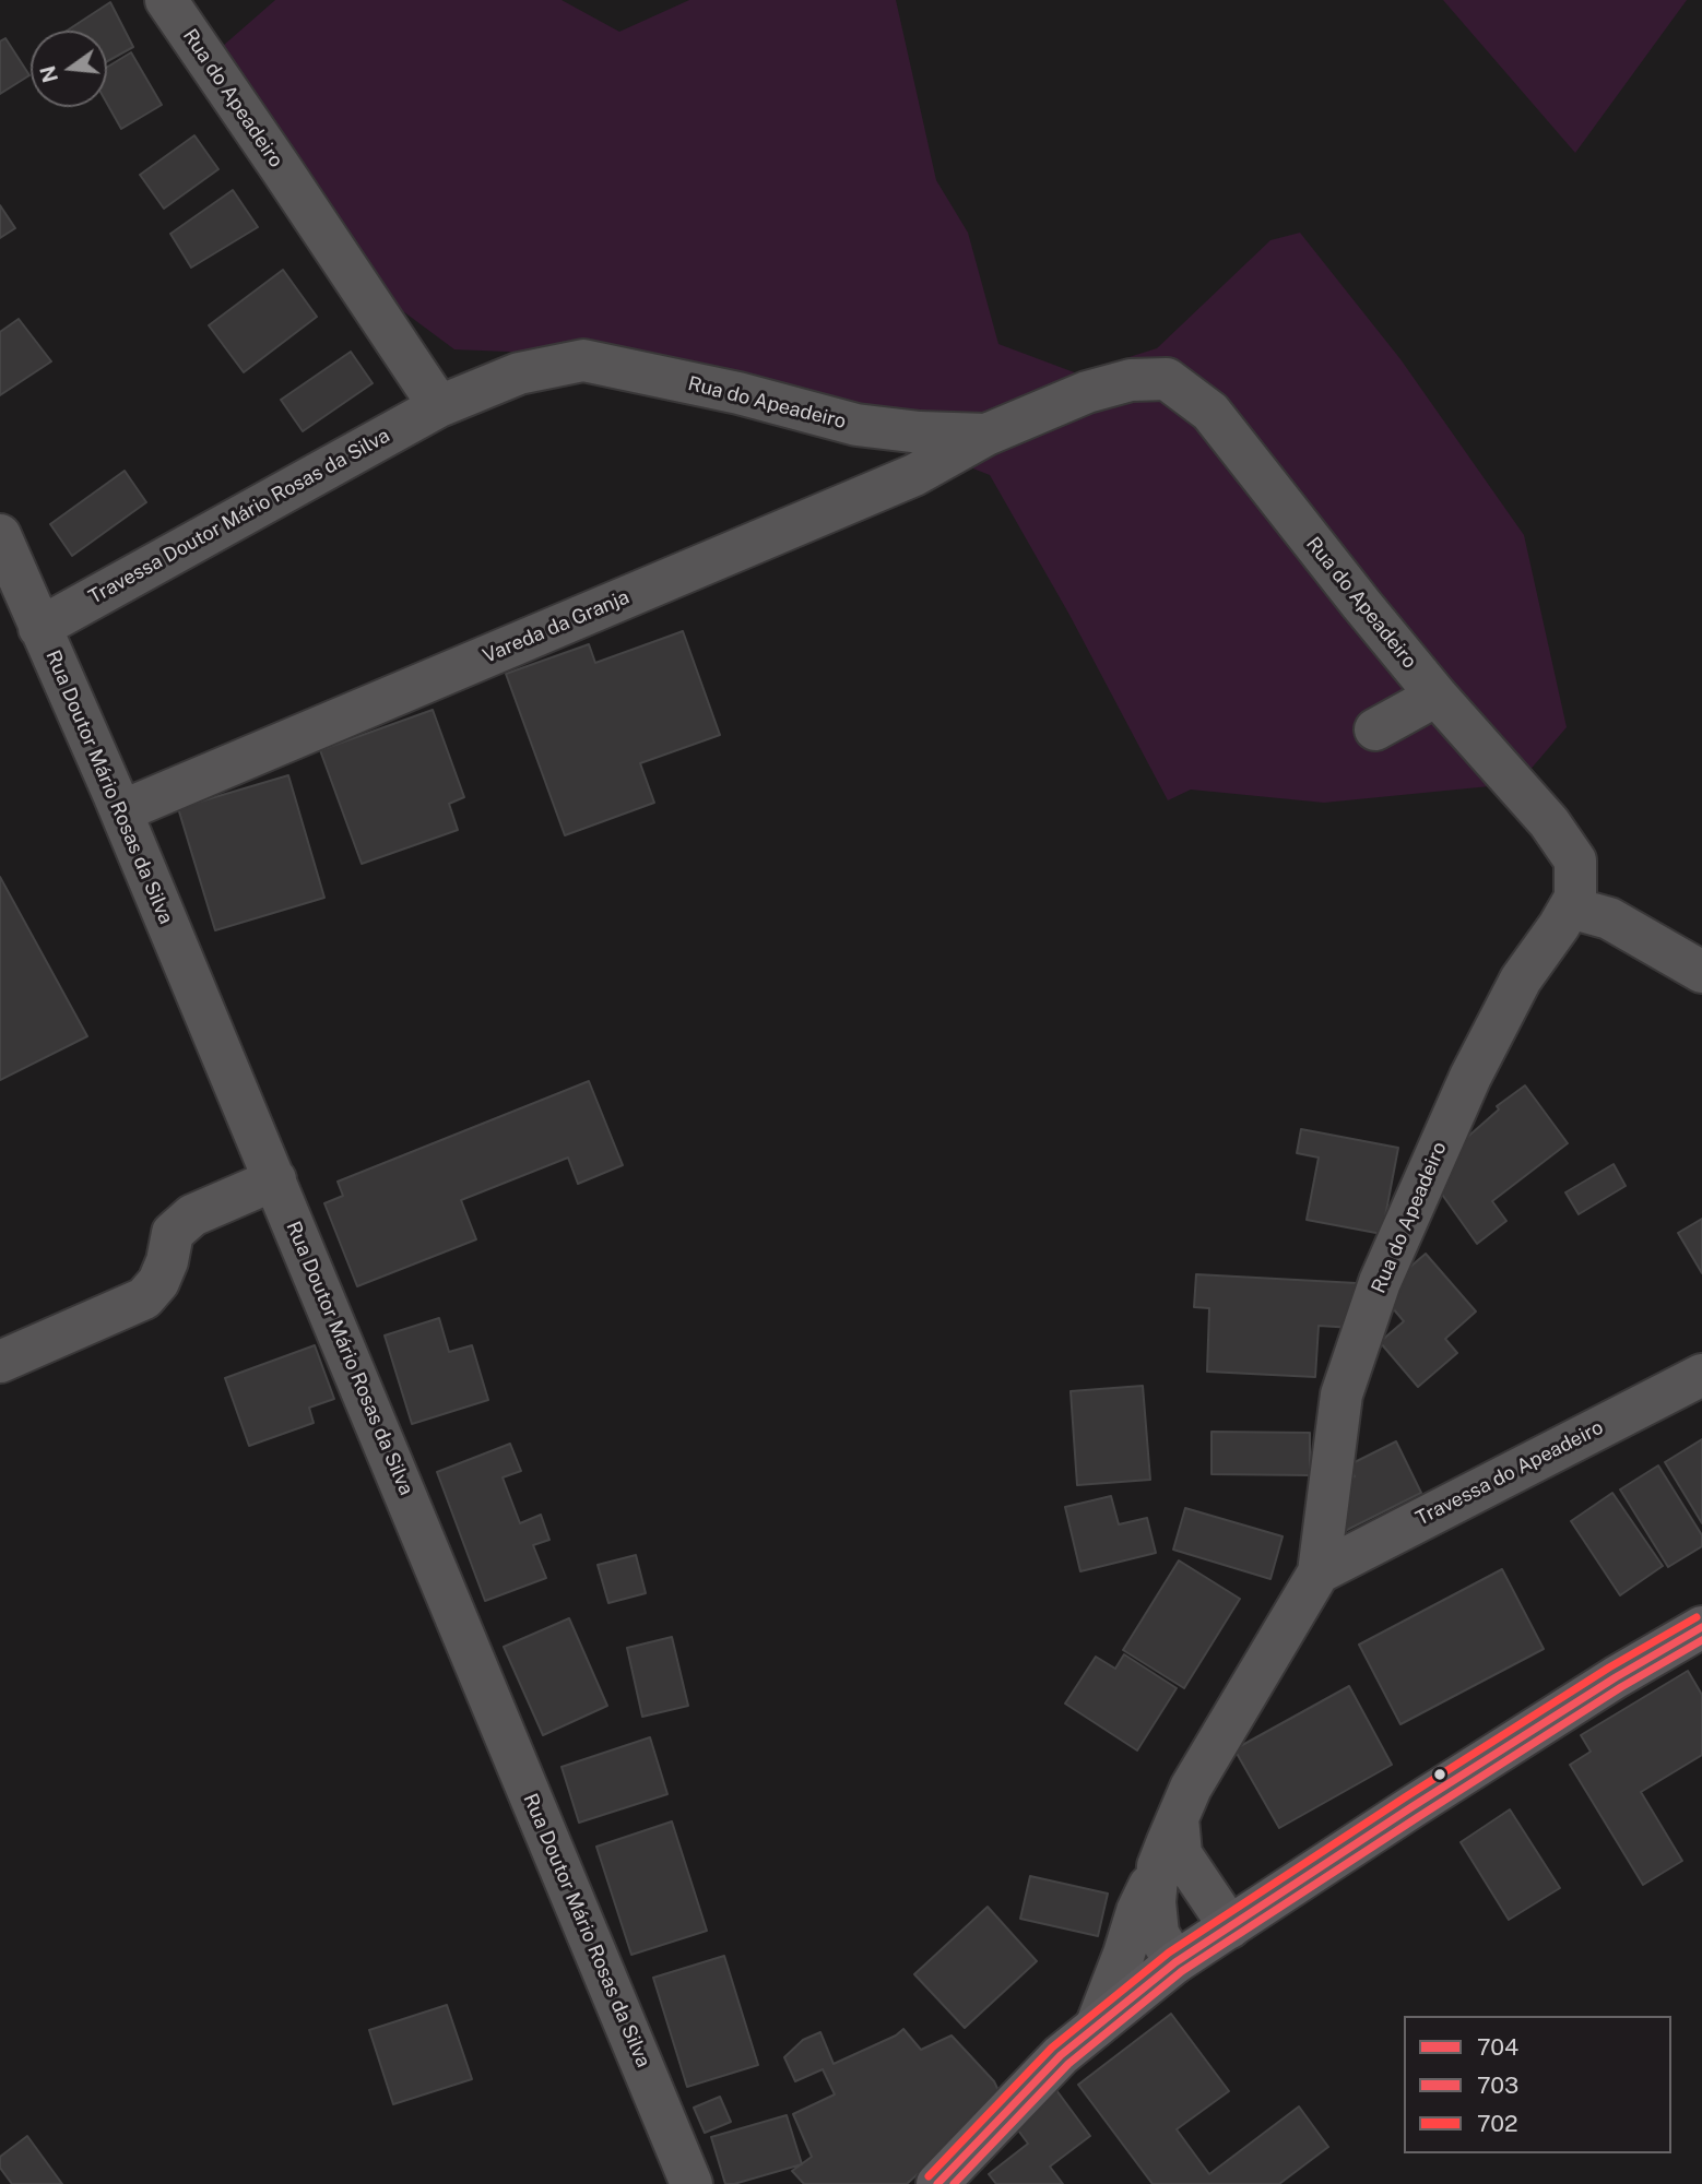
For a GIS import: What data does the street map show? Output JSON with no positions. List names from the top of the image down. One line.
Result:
{"streets":{"street":["Rua do Apeadeiro","Travessa Doutor Mário Rosas da Silva","Vareda da Granja","Rua Doutor Mário Rosas da Silva","Travessa do Apeadeiro"]},"crossings":[["Rua do Apeadeiro","Travessa Doutor Mário Rosas da Silva"],["Rua do Apeadeiro","Vareda da Granja"],["Rua do Apeadeiro","Travessa do Apeadeiro"],["Travessa Doutor Mário Rosas da Silva","Rua Doutor Mário Rosas da Silva"],["Vareda da Granja","Rua Doutor Mário Rosas da Silva"]],"lines":["transit line 702","transit line 704","transit line 703"],"legend":["704","703","702"],"north":"left"}
